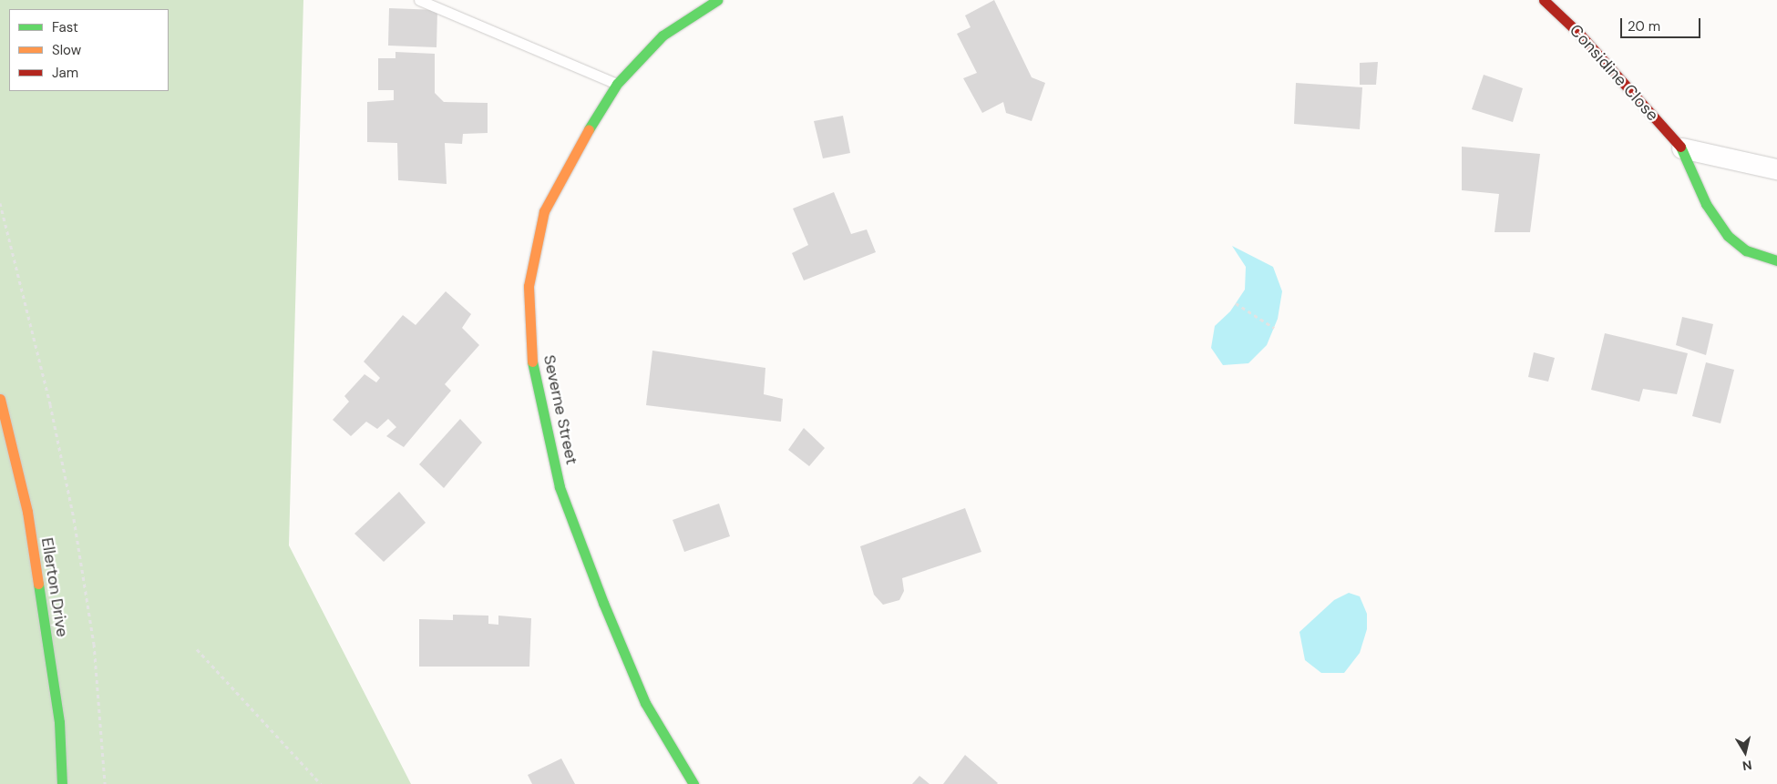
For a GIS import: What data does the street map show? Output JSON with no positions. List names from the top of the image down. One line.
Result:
{"streets":{"street":["Considine Close","Severne Street","Ellerton Drive"]},"legend":["Fast","Slow","Jam"],"scale_bar":"20 m","north":"bottom"}
